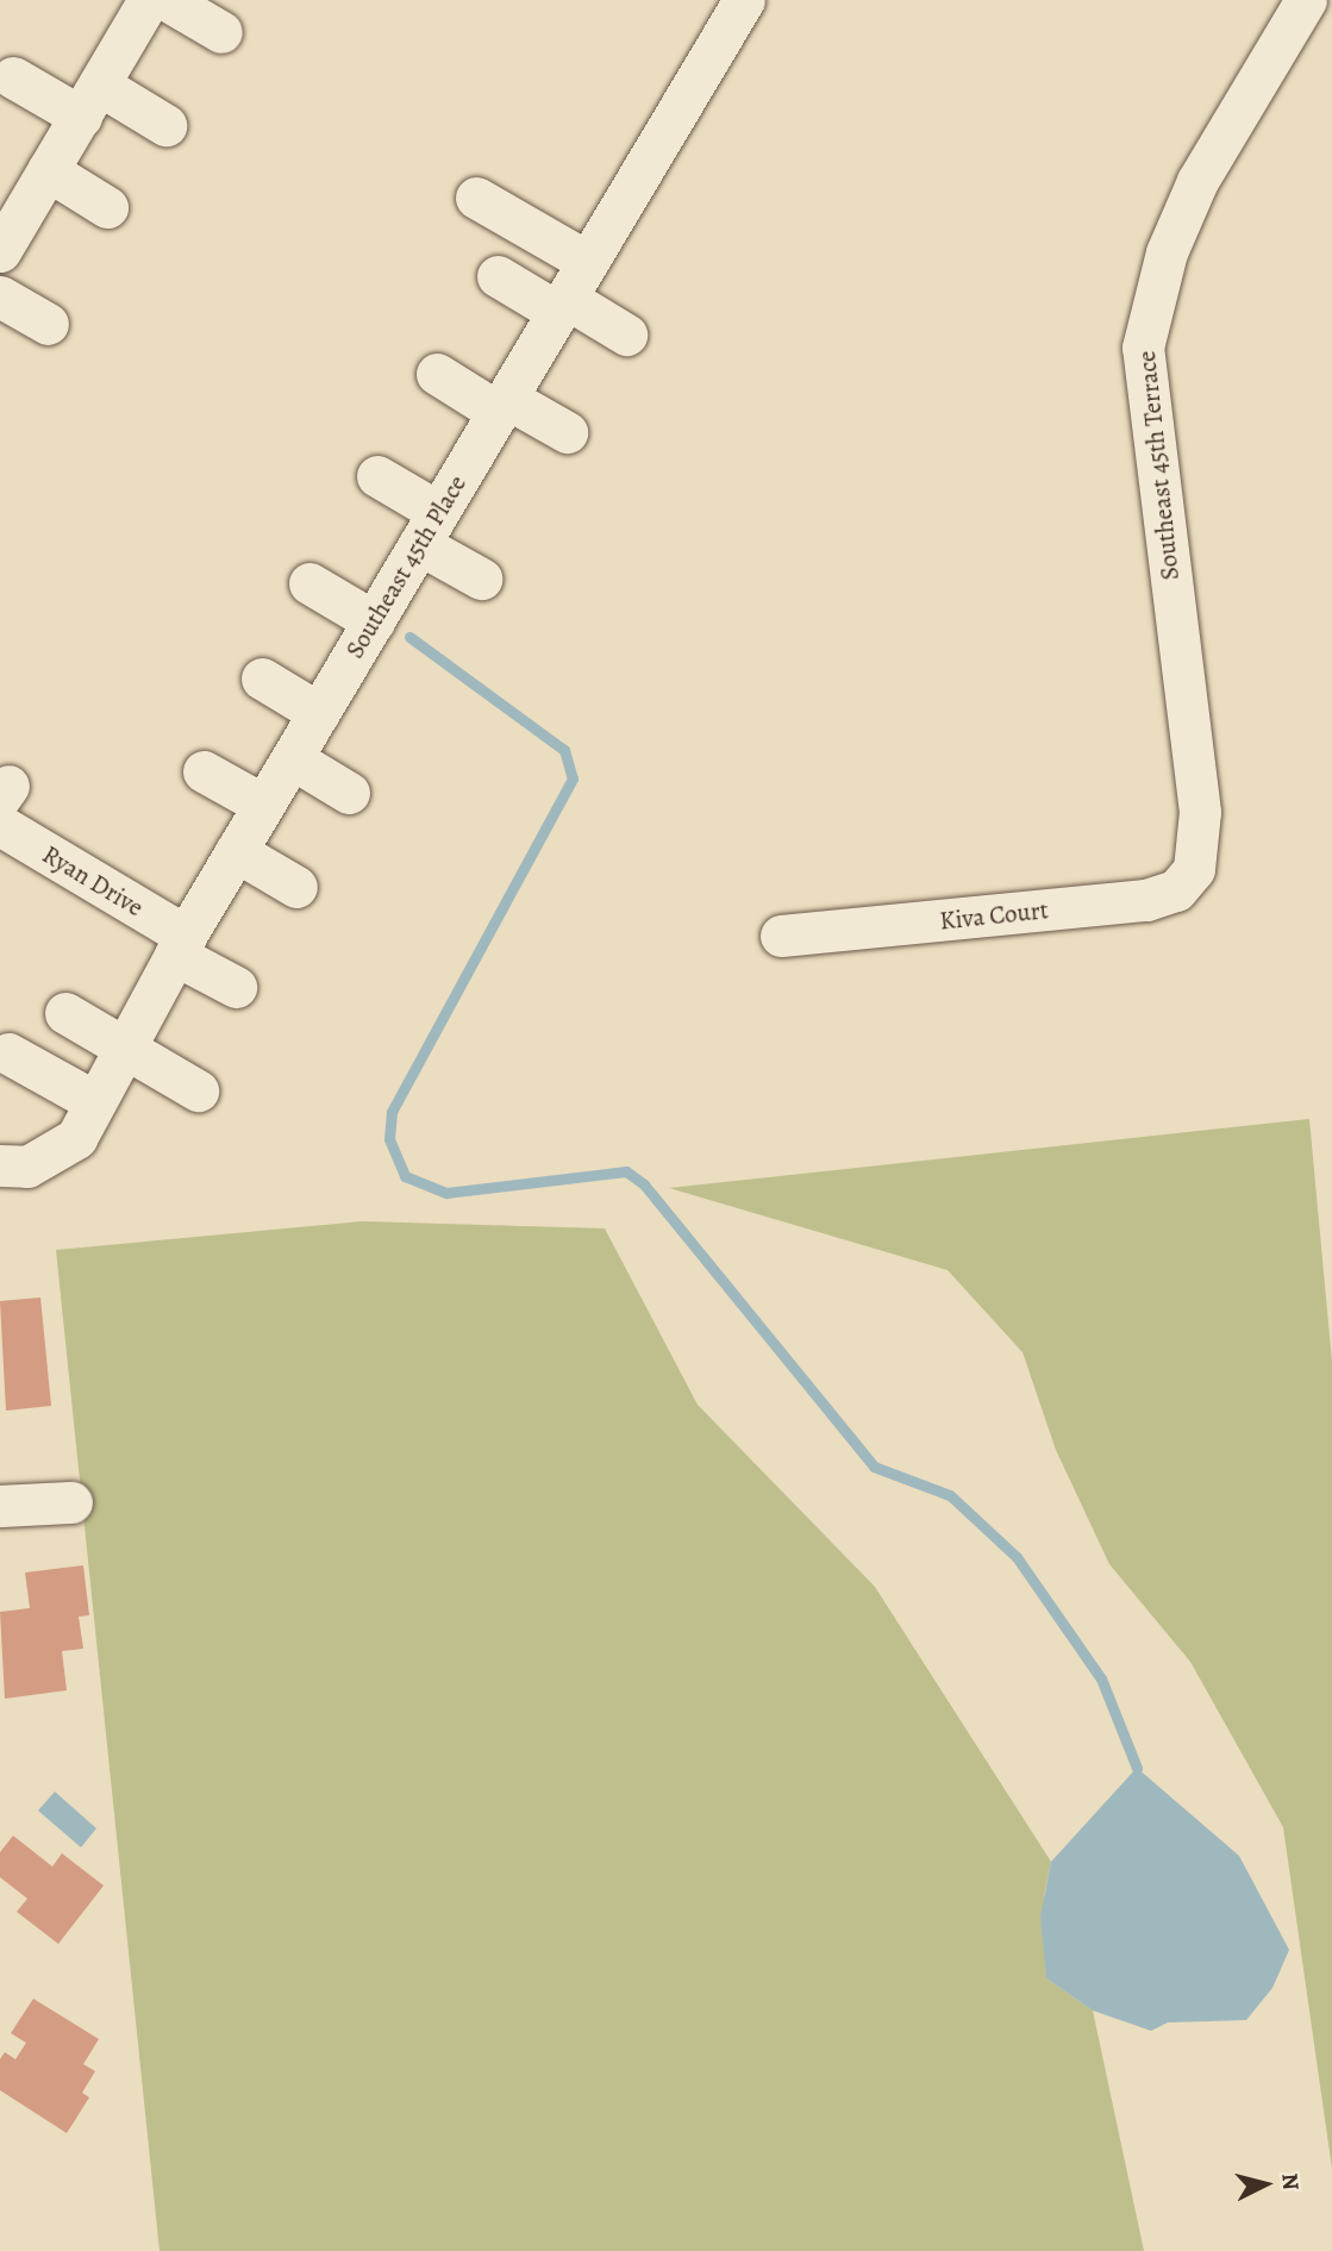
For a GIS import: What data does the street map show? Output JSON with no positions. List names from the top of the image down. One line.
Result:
{"streets":{"street":["Southeast 45th Terrace","Southeast 45th Place","Ryan Drive","Kiva Court"]},"crossings":[["Southeast 45th Terrace","Kiva Court"],["Southeast 45th Place","Ryan Drive"]],"north":"right"}
